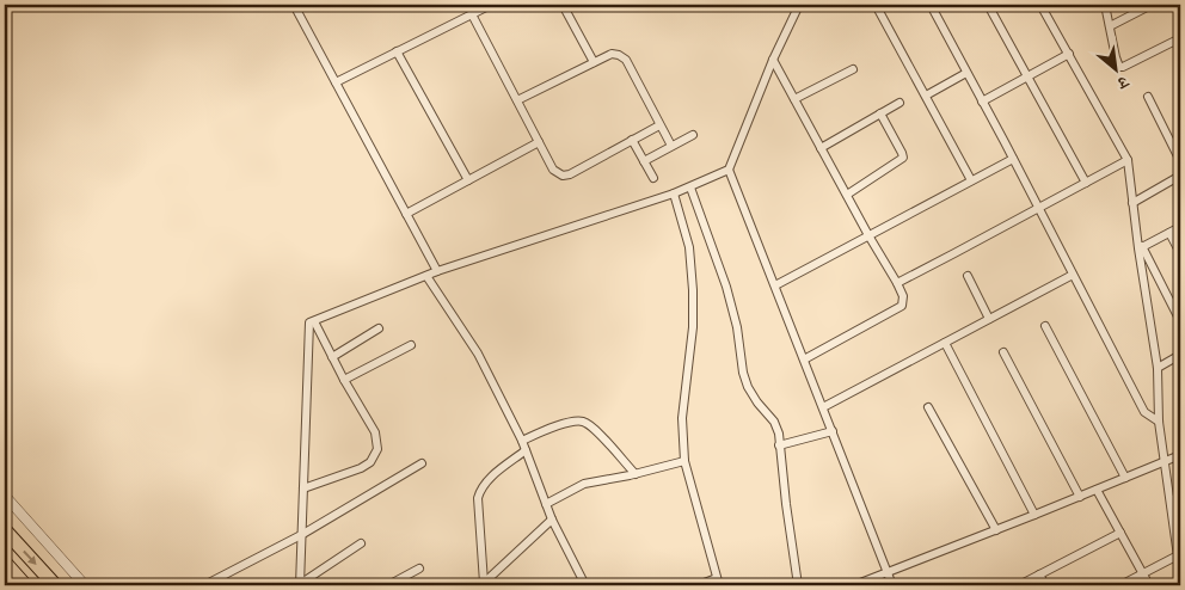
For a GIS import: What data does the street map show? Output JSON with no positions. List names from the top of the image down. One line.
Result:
{"north":"bottom right"}
